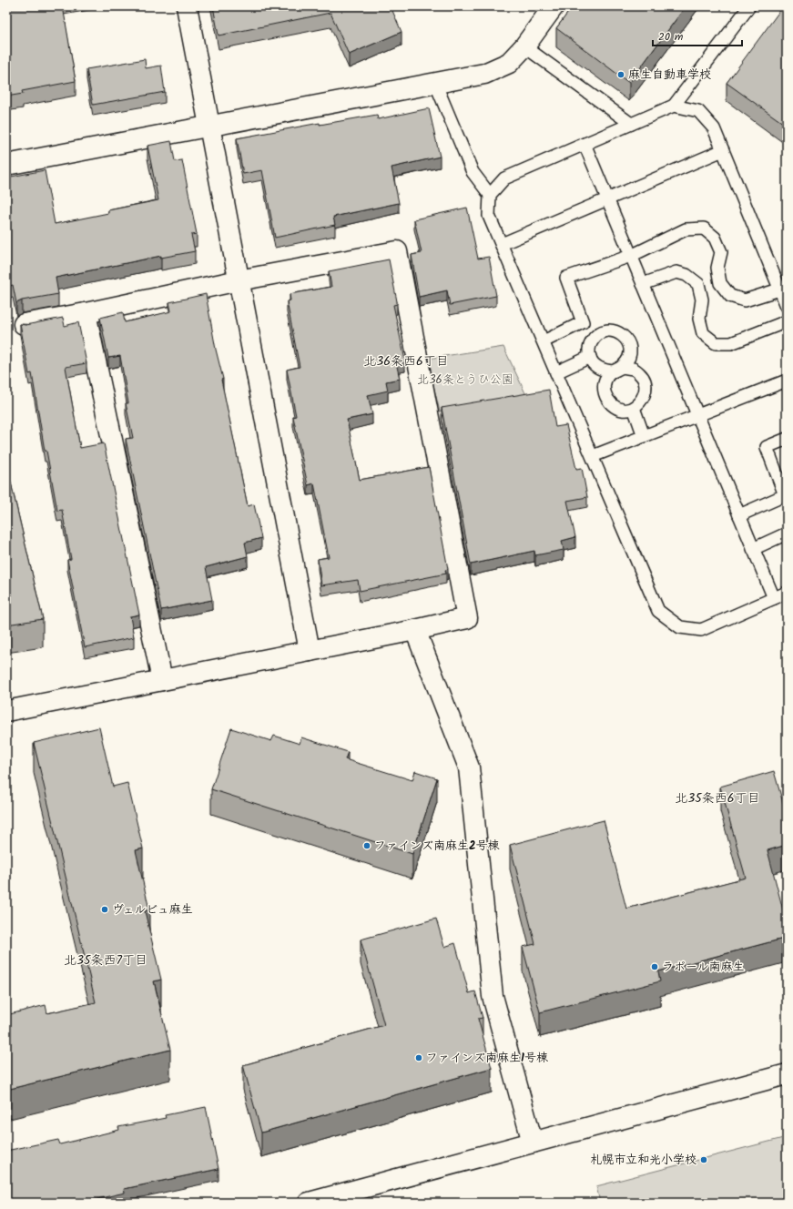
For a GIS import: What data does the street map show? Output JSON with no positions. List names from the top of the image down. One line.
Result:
{"districts":["北36条西6丁目","北35条西6丁目","北35条西7丁目"],"parks":["北36条とうひ公園"],"places":["麻生自動車学校","ファインズ南麻生2号棟","ヴェルビュ麻生","ラポール南麻生","ファインズ南麻生1号棟","札幌市立和光小学校"],"scale_bar":"20 m"}
